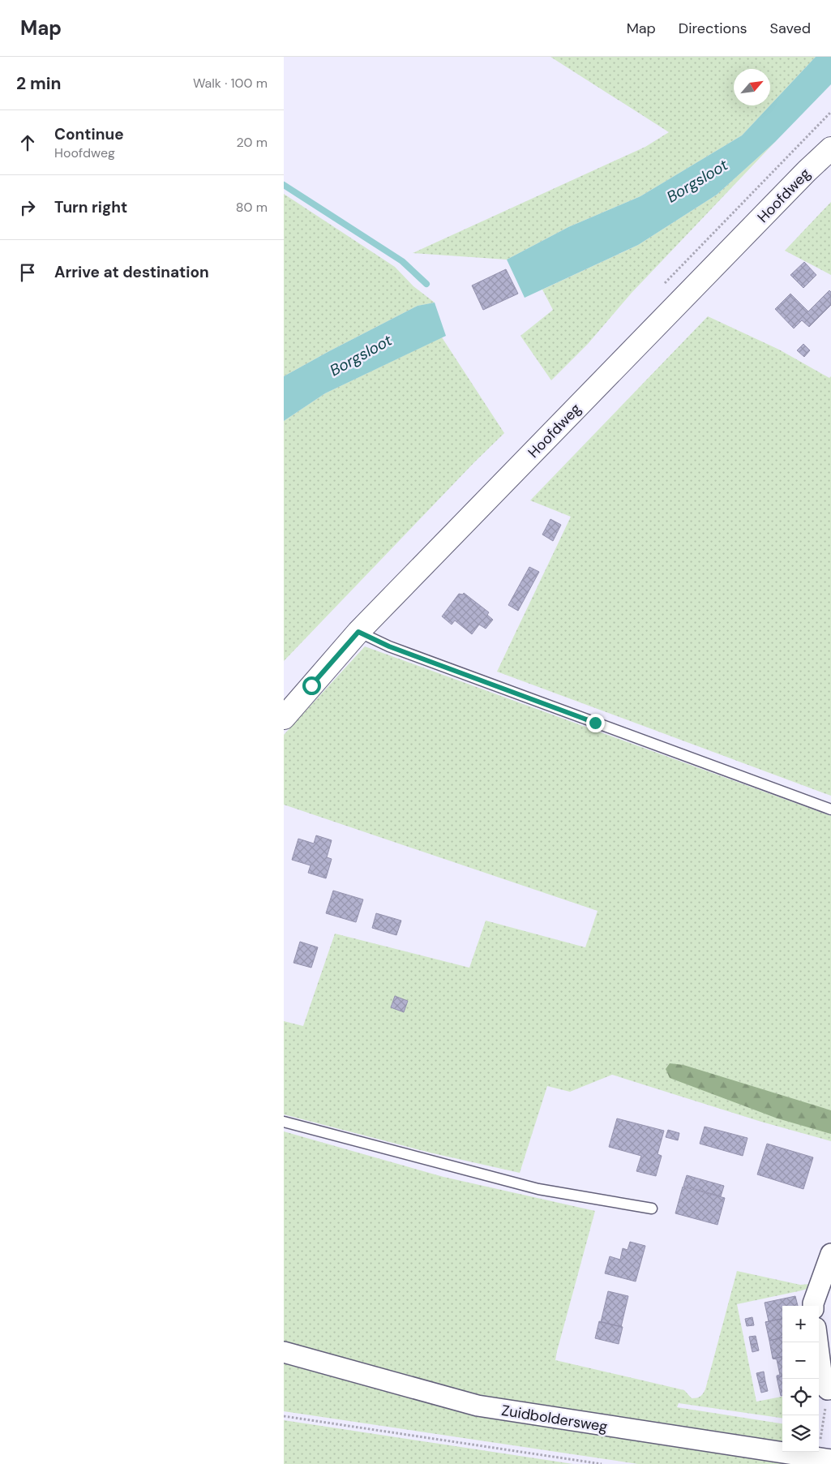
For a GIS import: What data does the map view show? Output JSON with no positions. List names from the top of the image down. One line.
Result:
{"streets":{"main road":["Hoofdweg"],"street":["Zuidboldersweg"]},"water":["Borgsloot"],"north":"top right","page":{"header":"Map","nav":["Map","Directions","Saved"],"heading":["2 min","Walk · 100 m"],"list":[["Continue","Hoofdweg","20 m"],["Turn right","80 m"],"Arrive at destination"],"map_buttons":["+","−"]}}
